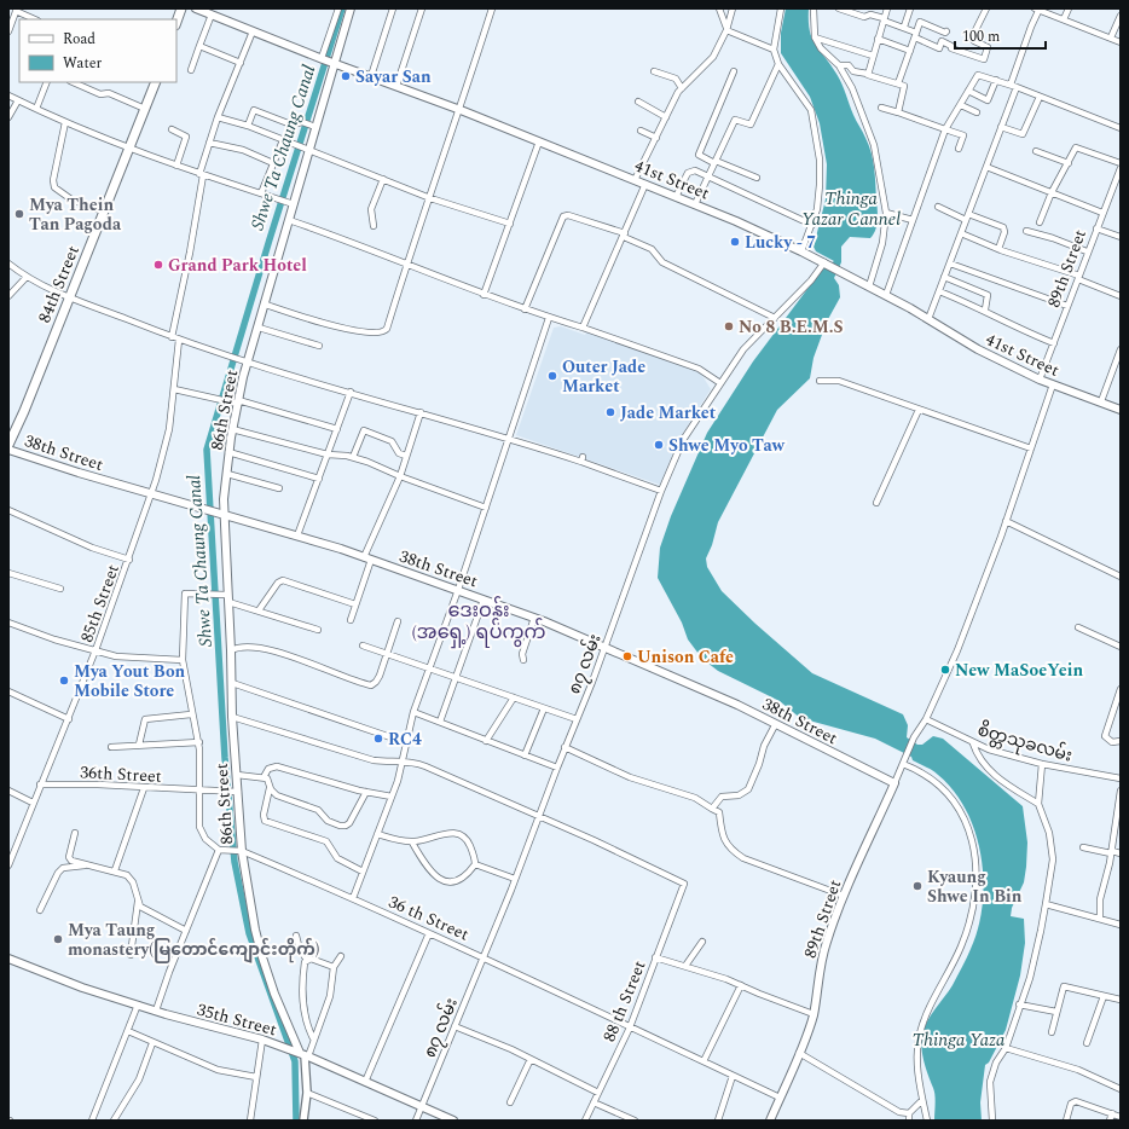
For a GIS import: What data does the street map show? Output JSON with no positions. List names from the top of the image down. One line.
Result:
{"streets":{"main road":["41st Street","89th Street","84th Street","86th Street","38th Street","35th Street"],"street":["85th Street","၈၇ လမ်း","စိတ္တသုခလမ်း","36th Street","36 th Street","88 th Street"]},"crossings":[["41st Street","89th Street"],["41st Street","86th Street"],["41st Street","၈၇ လမ်း"],["89th Street","38th Street"],["89th Street","စိတ္တသုခလမ်း"],["89th Street","36 th Street"],["86th Street","38th Street"],["86th Street","36th Street"],["86th Street","36 th Street"],["86th Street","35th Street"],["38th Street","85th Street"],["38th Street","၈၇ လမ်း"],["85th Street","36th Street"],["၈၇ လမ်း","36 th Street"],["၈၇ လမ်း","88 th Street"],["၈၇ လမ်း","35th Street"],["36 th Street","88 th Street"]],"districts":["ဒေးဝန်း (အရှေ့) ရပ်ကွက်"],"water":["Shwe Ta Chaung Canal","Thinga Yazar Cannel","Thinga Yaza"],"places":["Sayar San","Mya Thein Tan Pagoda","Lucky - 7","Grand Park Hotel","No 8 B.E.M.S","Outer Jade Market","Jade Market","Shwe Myo Taw","Unison Cafe","New MaSoeYein","Mya Yout Bon Mobile Store","RC4","Kyaung Shwe In Bin","Mya Taung monastery(မြတောင်ကျောင်းတိုက်)"],"legend":["Road","Water"],"scale_bar":"100 m"}
